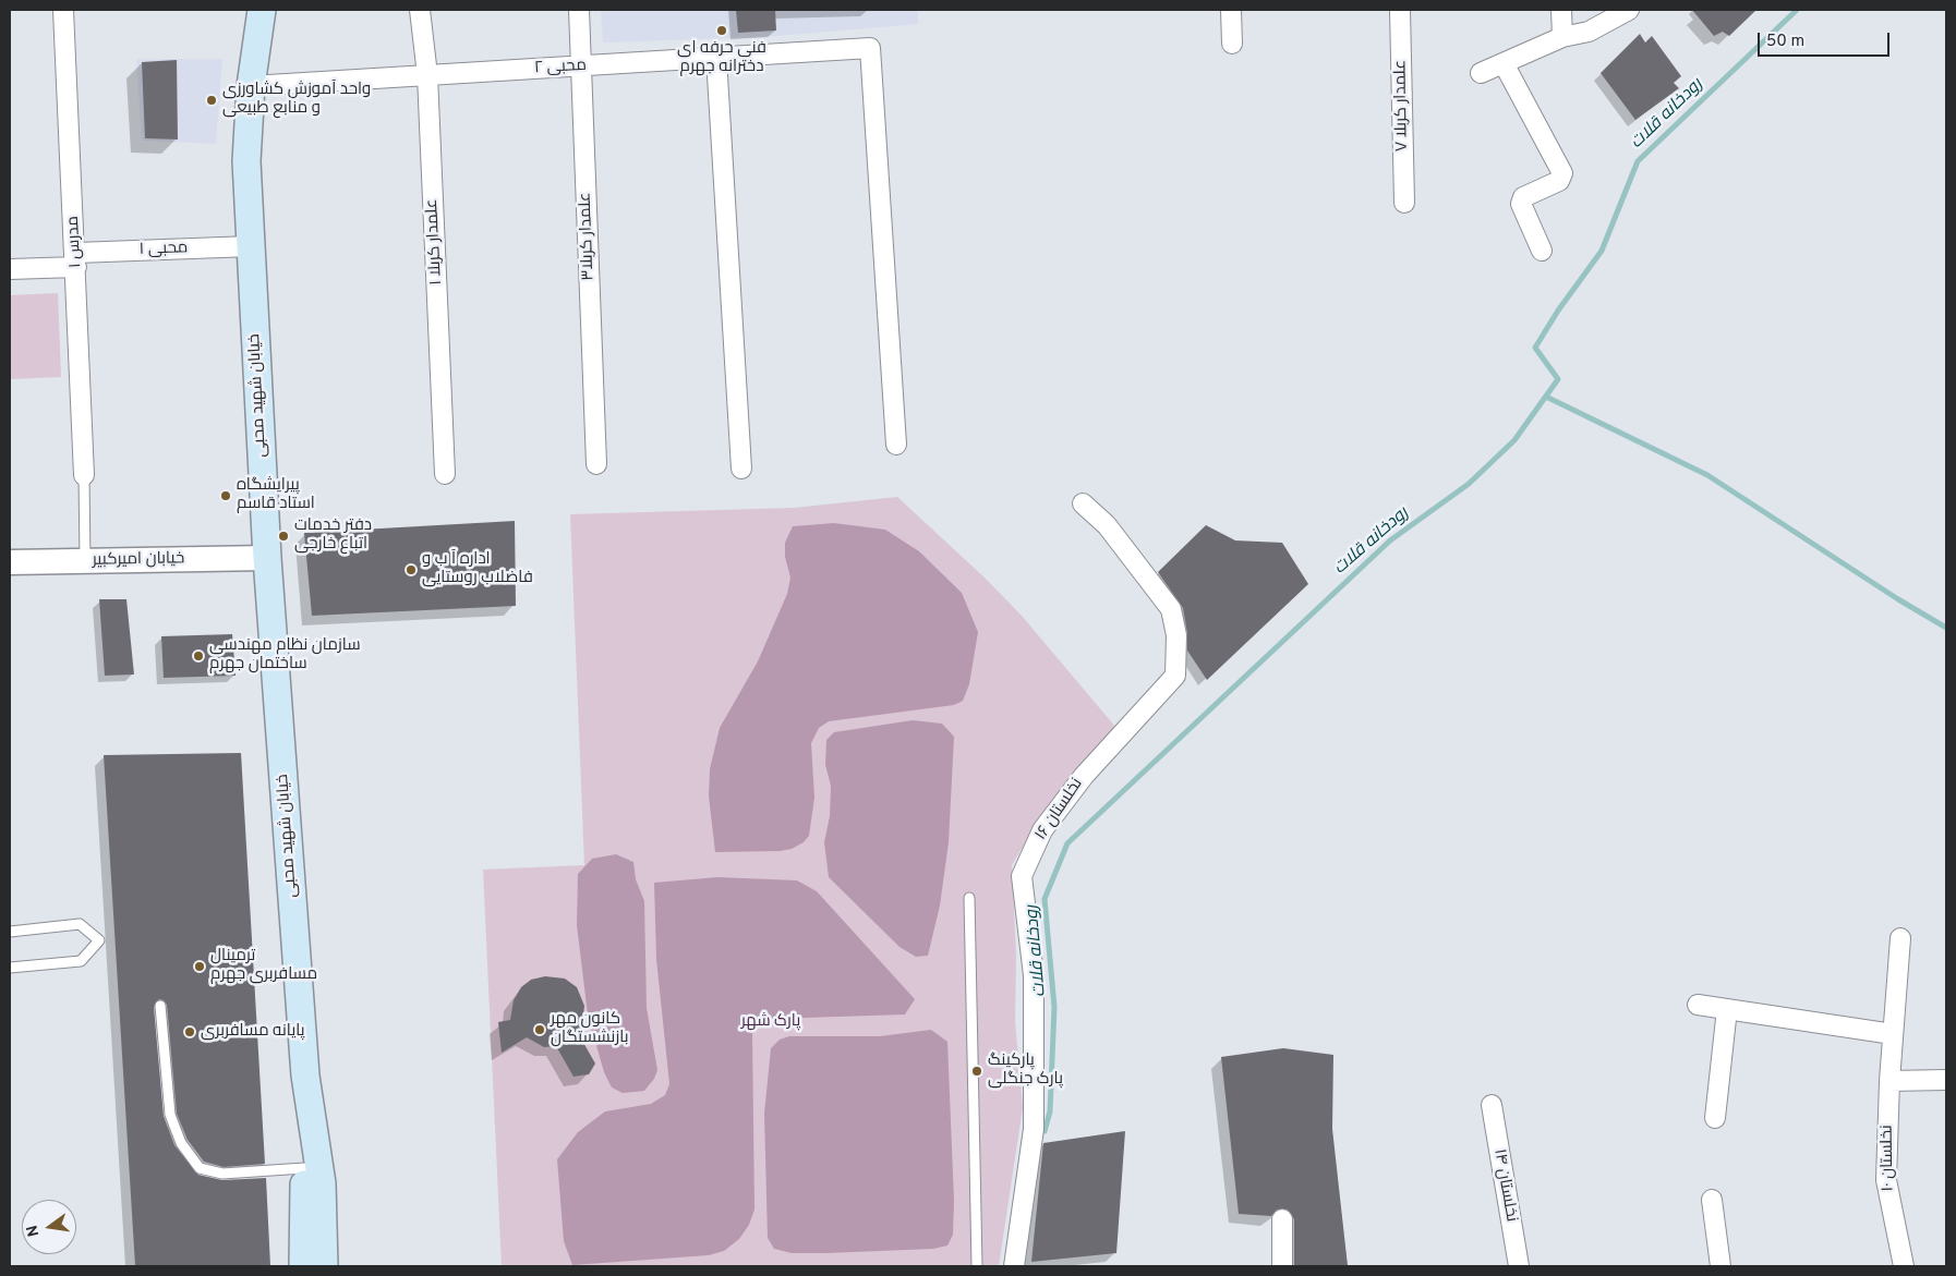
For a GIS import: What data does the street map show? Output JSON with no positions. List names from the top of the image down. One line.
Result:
{"streets":{"main road":["خیابان شهید محبی"],"street":["محبی ۲","علمدار کربلا ۷","علمدار کربلا۳","مدرس ۱","علمدار کربلا ۱","محبی ۱","خیابان امیرکبیر","نخلستان ۱۶","نخلستان ۱۰","نخلستان ۱۴"]},"crossings":[["محبی ۲","علمدار کربلا۳"],["محبی ۲","علمدار کربلا ۱"],["محبی ۲","خیابان شهید محبی"],["مدرس ۱","محبی ۱"],["محبی ۱","خیابان شهید محبی"],["خیابان شهید محبی","خیابان امیرکبیر"]],"water":["رودخانه قلات"],"parks":["پارک شهر"],"places":["فنی حرفه ای دخترانه جهرم","واحد آموزش کشاورزی و منابع طبیعی","پیرایشگاه استاد قاسم","دفتر خدمات اتباع خارجی","اداره آ ب و فاضلاب روستایی","سازمان نظام مهندسی ساختمان جهرم","ترمینال مسافربری جهرم","کانون مهر بازنشستگان","پایانه مسافربری","پارکینگ پارک جنگلی"],"scale_bar":"50 m","north":"left"}
